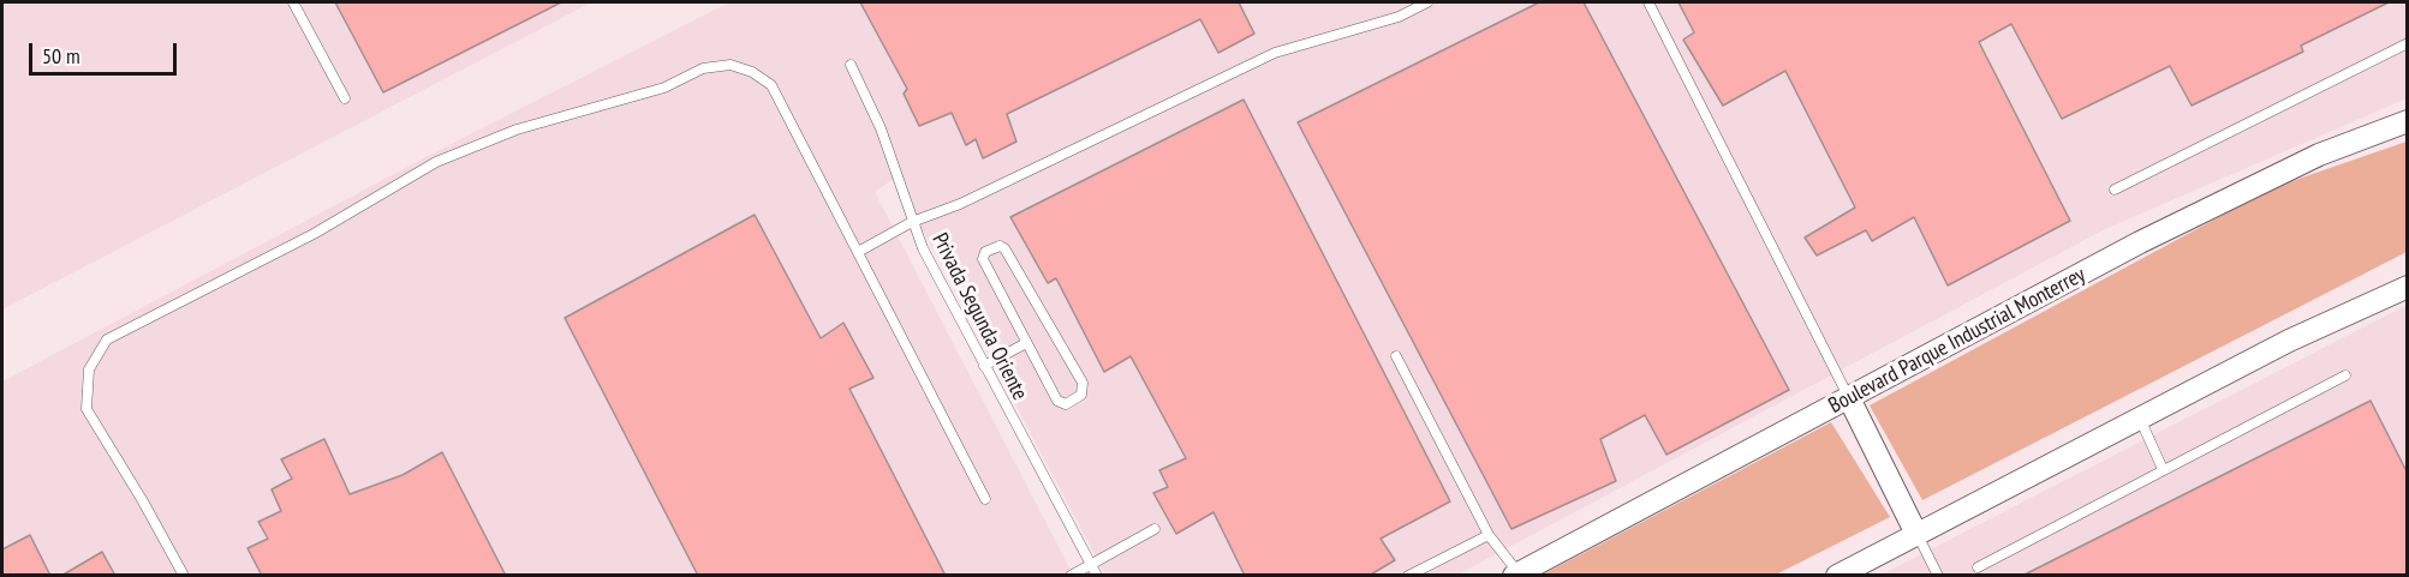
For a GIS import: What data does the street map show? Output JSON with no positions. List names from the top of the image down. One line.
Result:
{"streets":{"street":["Boulevard Parque Industrial Monterrey"],"lane":["Privada Segunda Oriente"]},"scale_bar":"50 m"}
